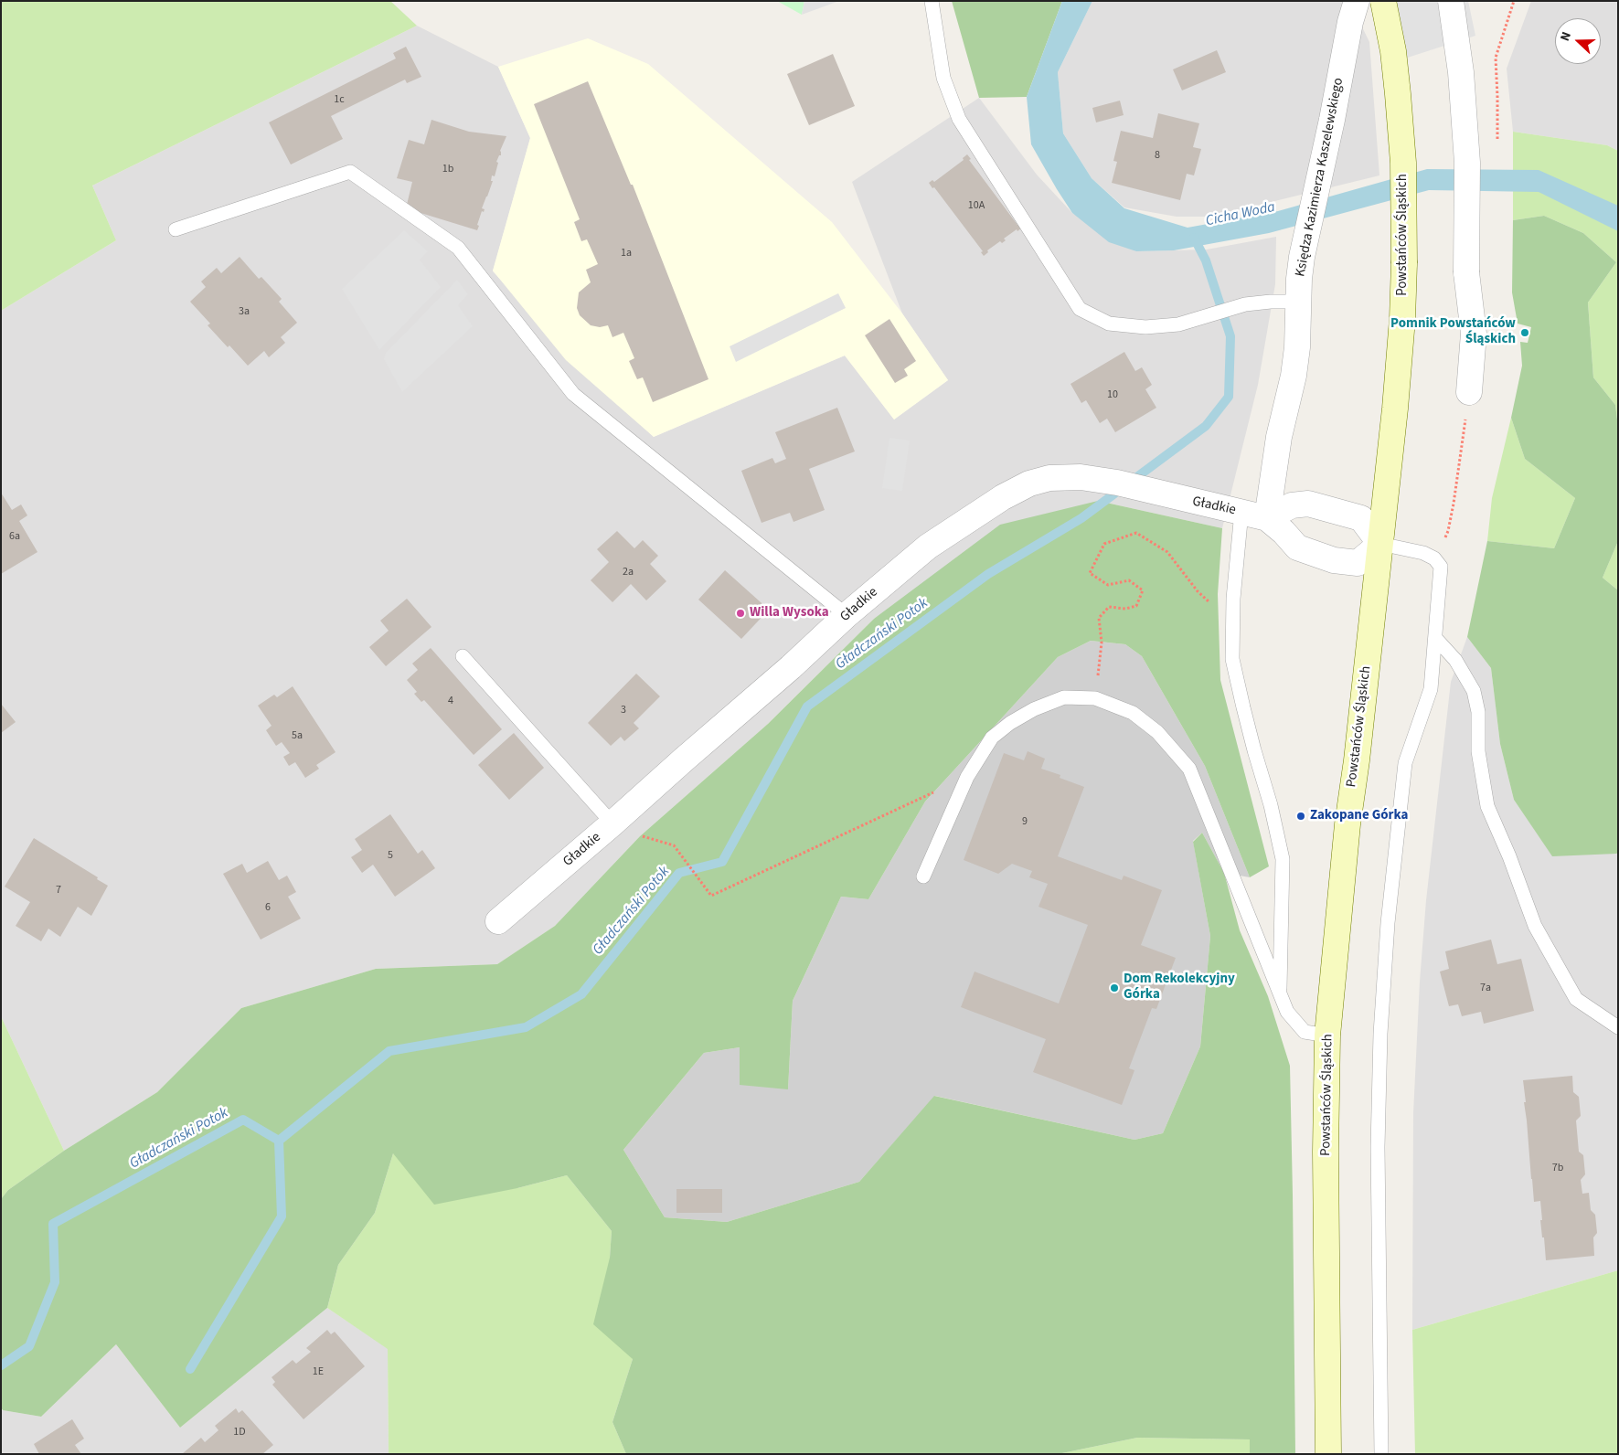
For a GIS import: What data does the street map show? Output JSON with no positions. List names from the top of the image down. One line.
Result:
{"streets":{"street":["Księdza Kazimierza Kaszelewskiego","Powstańców Śląskich","Gładkie"]},"crossings":[["Księdza Kazimierza Kaszelewskiego","Gładkie"],["Powstańców Śląskich","Gładkie"]],"water":["Cicha Woda","Gładczański Potok"],"places":["Pomnik Powstańców Śląskich","Willa Wysoka","Zakopane Górka","Dom Rekolekcyjny Górka"],"house_numbers":["1c","8","1b","10A","1a","3a","10","6a","2a","4","3","5a","9","5","7","6","7a","7b","1E","1D"],"north":"left"}
